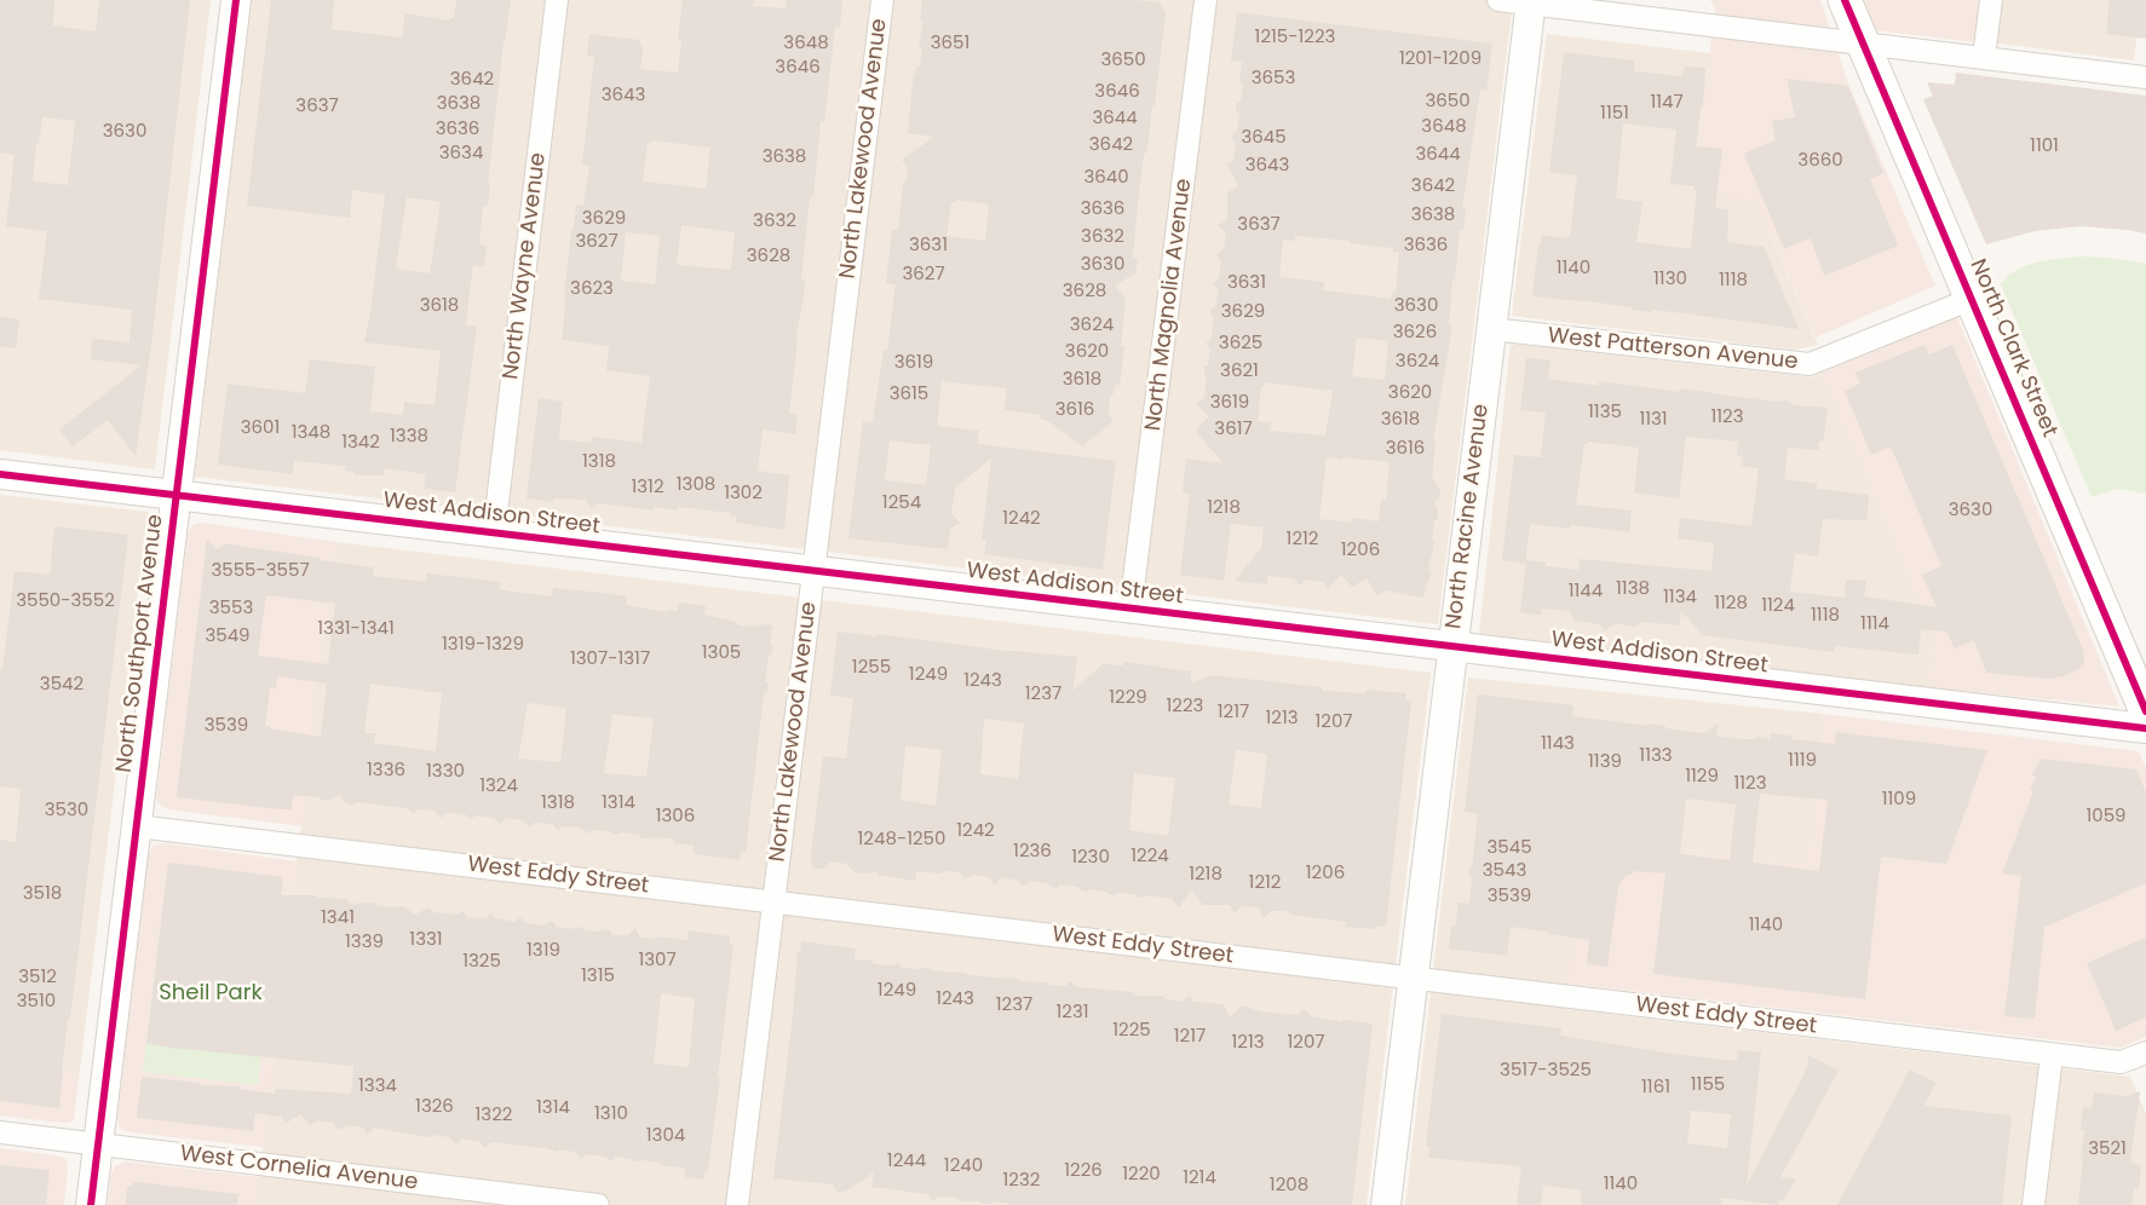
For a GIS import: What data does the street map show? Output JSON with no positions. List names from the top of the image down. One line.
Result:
{"streets":{"main road":["North Clark Street"],"street":["North Lakewood Avenue","North Wayne Avenue","North Magnolia Avenue","West Patterson Avenue","West Addison Street","North Racine Avenue","North Southport Avenue","West Eddy Street","West Cornelia Avenue"]},"crossings":[["North Lakewood Avenue","West Addison Street"],["North Lakewood Avenue","West Eddy Street"],["North Wayne Avenue","West Addison Street"],["North Magnolia Avenue","West Addison Street"],["North Clark Street","West Patterson Avenue"],["West Patterson Avenue","North Racine Avenue"],["West Addison Street","North Racine Avenue"],["West Addison Street","North Southport Avenue"],["North Racine Avenue","West Eddy Street"],["North Southport Avenue","West Eddy Street"],["North Southport Avenue","West Cornelia Avenue"]],"parks":["Sheil Park"],"house_numbers":["1215-1223","3648","3651","1201-1209","3650","3646","3653","3642","3646","3643","3650","1147","3638","3637","1151","3644","3648","3636","3630","3645","3642","1101","3634","3644","3638","3660","3643","3640","3642","3636","3638","3629","3632","3637","3632","3627","3631","3636","3628","3630","1140","3627","1130","1118","3631","3623","3628","3618","3630","3629","3624","3626","3625","3620","3624","3619","3621","3618","3620","3615","3619","3616","1135","1123","3618","1131","3601","3617","1348","1338","1342","3616","1318","1308","1312","1302","1254","1218","3630","1242","1212","1206","3555-3557","1138","1144","1134","3550-3552","1128","1124","3553","1118","1114","1331-1341","3549","1319-1329","1305","1307-1317","1255","1249","1243","3542","1237","1229","1223","1217","1213","1207","3539","1143","1133","1119","1139","1336","1330","1129","1123","1324","1109","1318","1314","3530","1306","1059","1242","1248-1250","3545","1236","1224","1230","3543","1206","1218","1212","3518","3539","1341","1140","1331","1339","1319","1307","1325","1315","3512","1249","1243","3510","1237","1231","1225","1217","1213","1207","3517-3525","1155","1334","1161","1326","1314","1310","1322","1304","3521","1244","1240","1226","1220","1214","1232","1140","1208"]}
